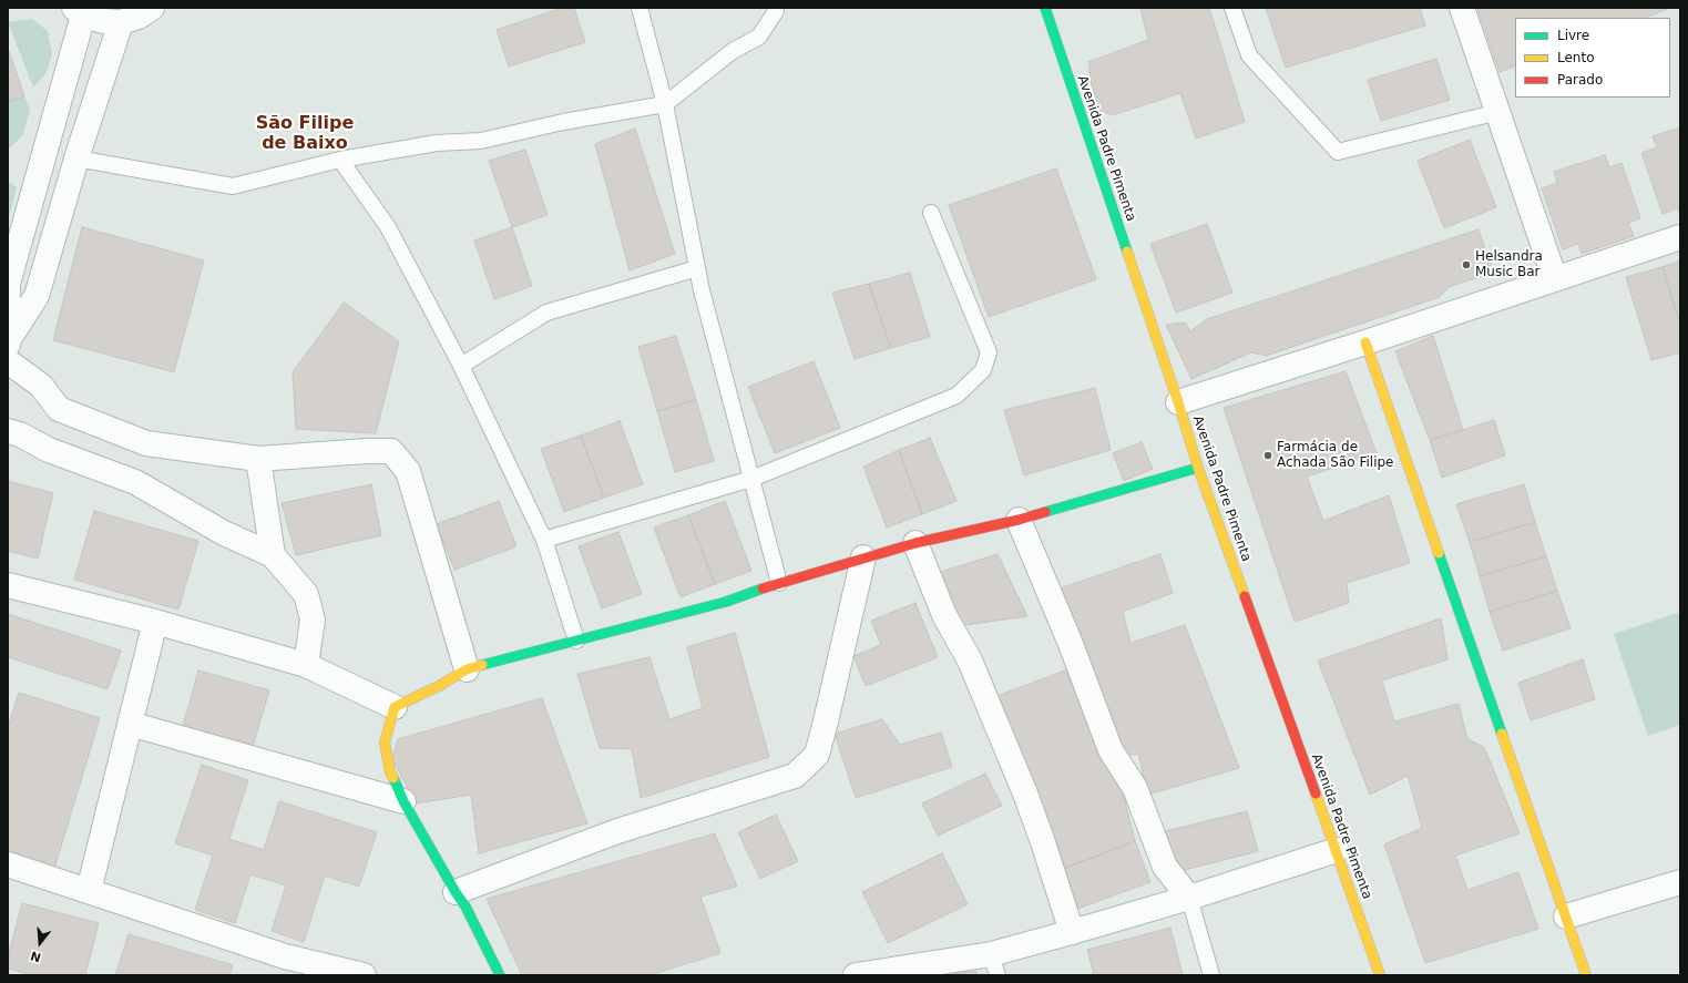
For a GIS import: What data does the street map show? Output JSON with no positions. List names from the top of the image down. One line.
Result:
{"streets":{"street":["Avenida Padre Pimenta"]},"districts":["São Filipe de Baixo"],"places":["Helsandra Music Bar","Farmácia de Achada São Filipe"],"legend":["Livre","Lento","Parado"],"north":"bottom"}
